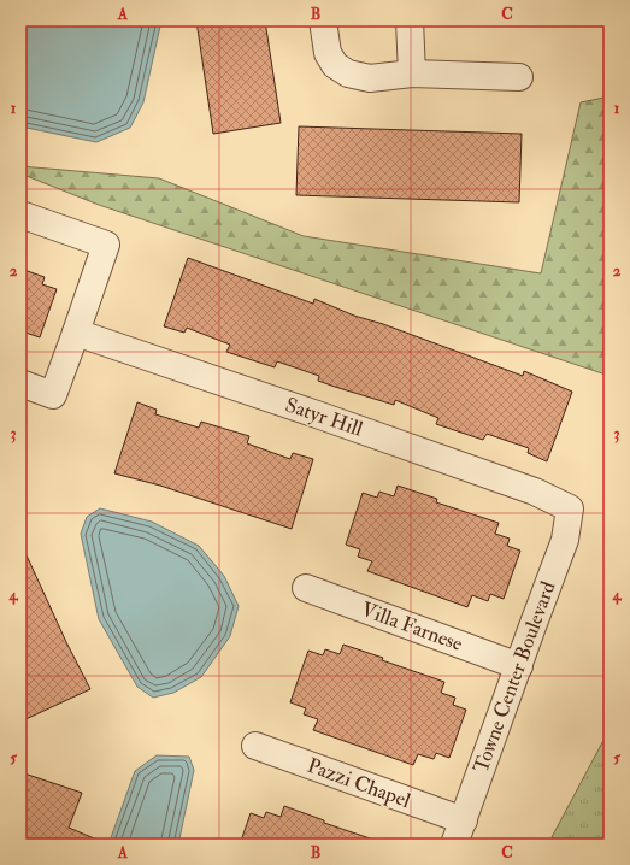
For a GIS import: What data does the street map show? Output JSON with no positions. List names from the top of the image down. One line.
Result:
{"streets":{"street":["Satyr Hill","Villa Farnese","Towne Center Boulevard","Pazzi Chapel"]},"crossings":[["Satyr Hill","Towne Center Boulevard"],["Villa Farnese","Towne Center Boulevard"],["Towne Center Boulevard","Pazzi Chapel"]],"grid":{"columns":["A","B","C"],"rows":["1","2","3","4","5"]}}
